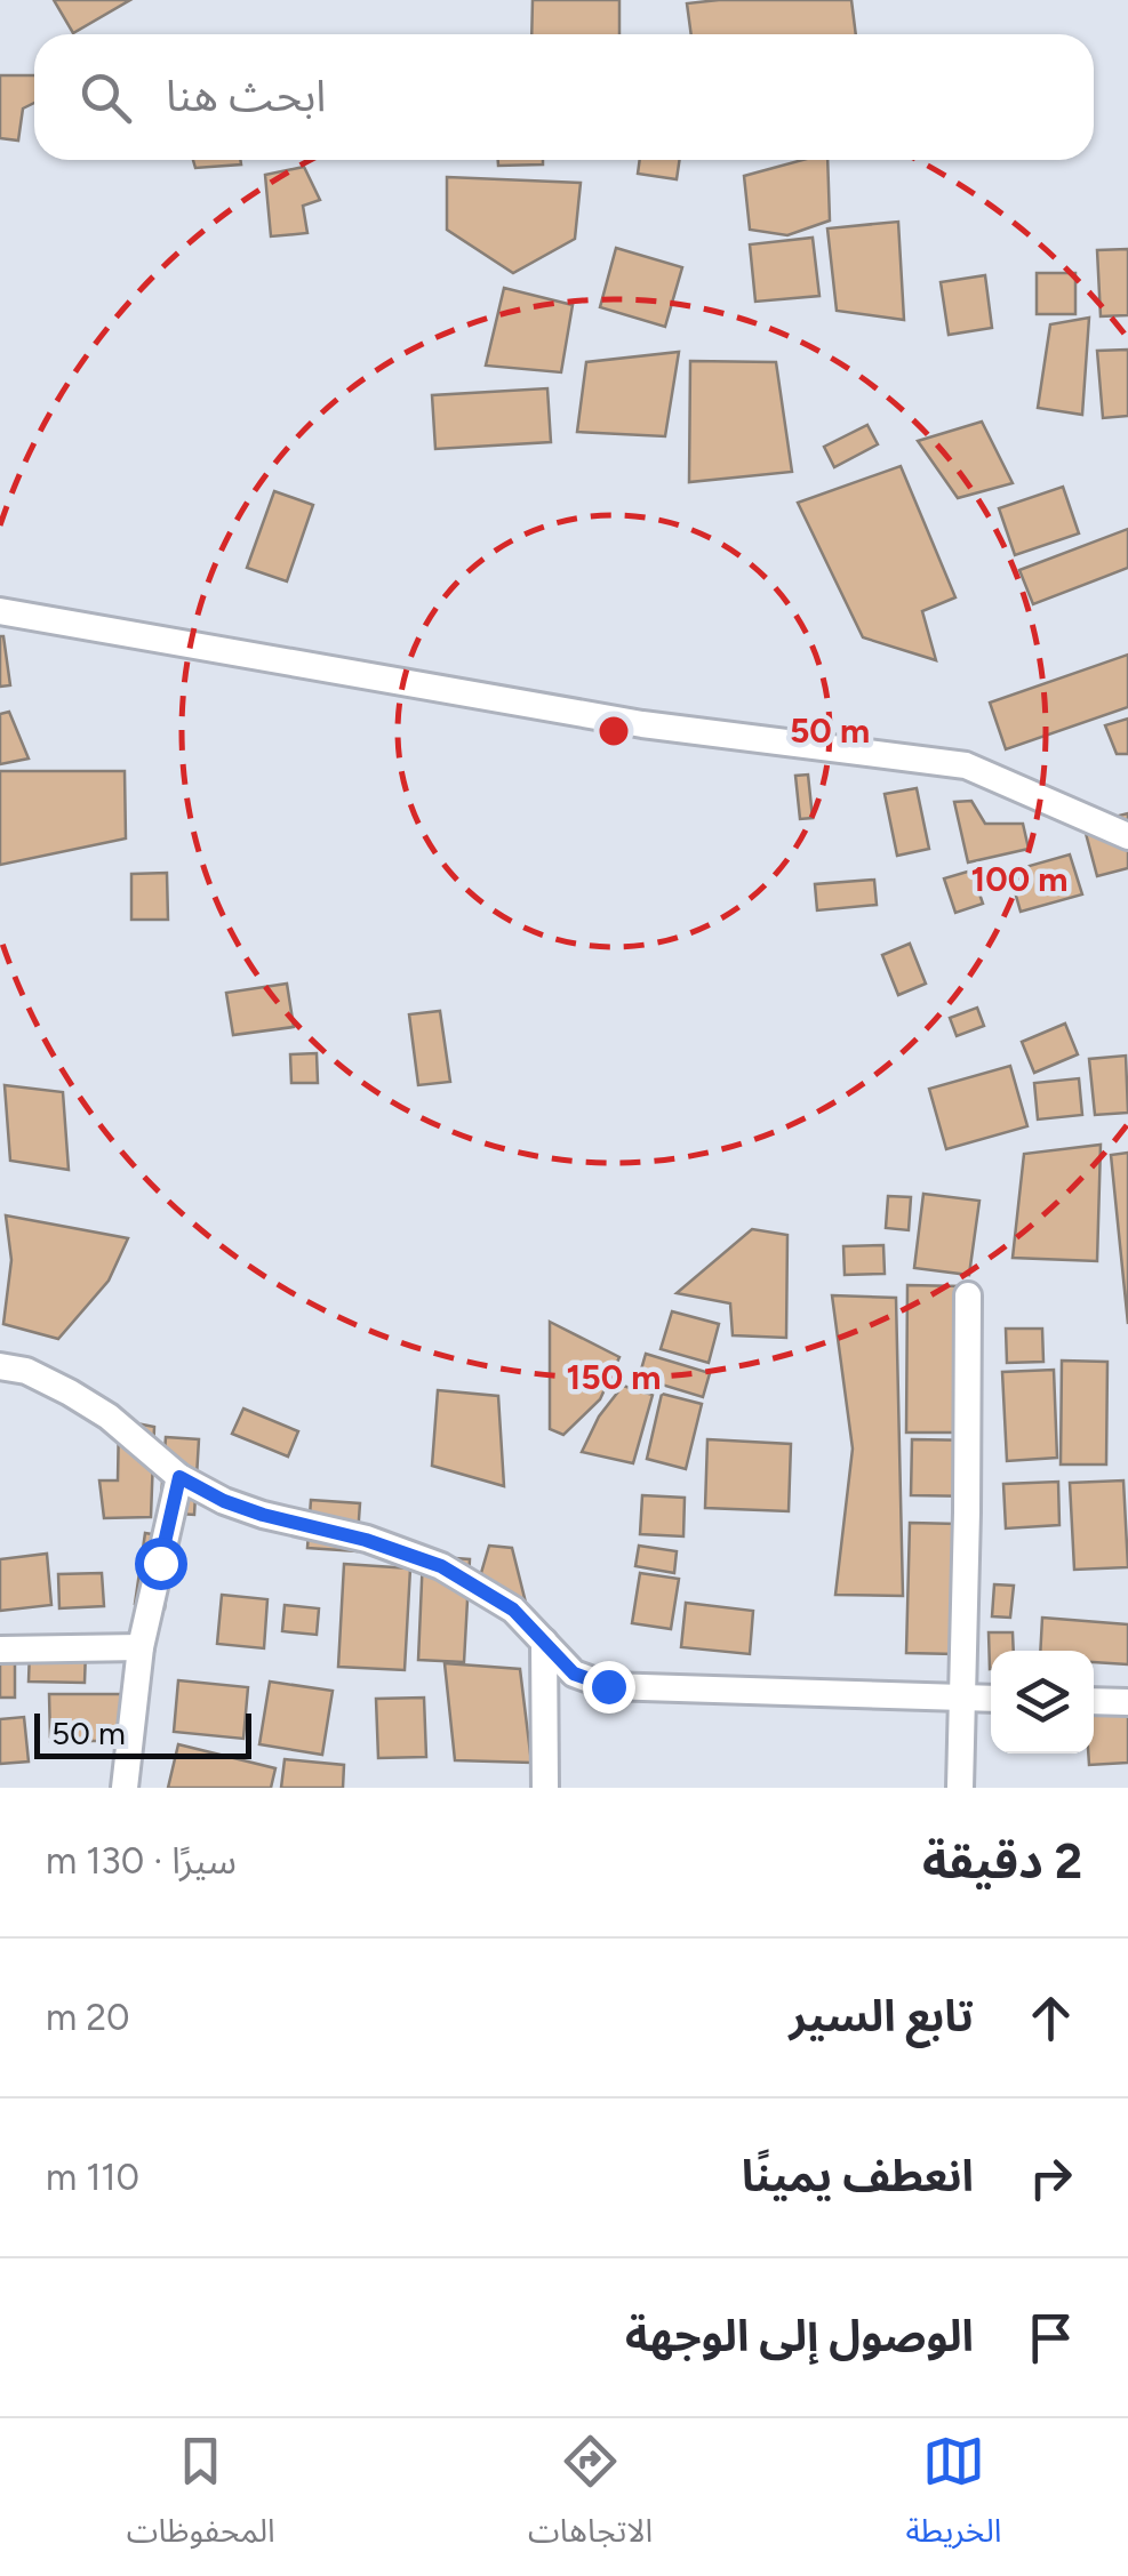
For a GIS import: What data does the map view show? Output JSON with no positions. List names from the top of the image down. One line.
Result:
{"scale_bar":"50 m","page":{"search":"ابحث هنا","scale":"50 m","heading":["2 دقيقة","سيرًا · 130 m"],"list":[["تابع السير","20 m"],["انعطف يمينًا","110 m"],"الوصول إلى الوجهة"],"nav":["الخريطة","الاتجاهات","المحفوظات"]},"rings":["50 m","100 m","150 m"]}
